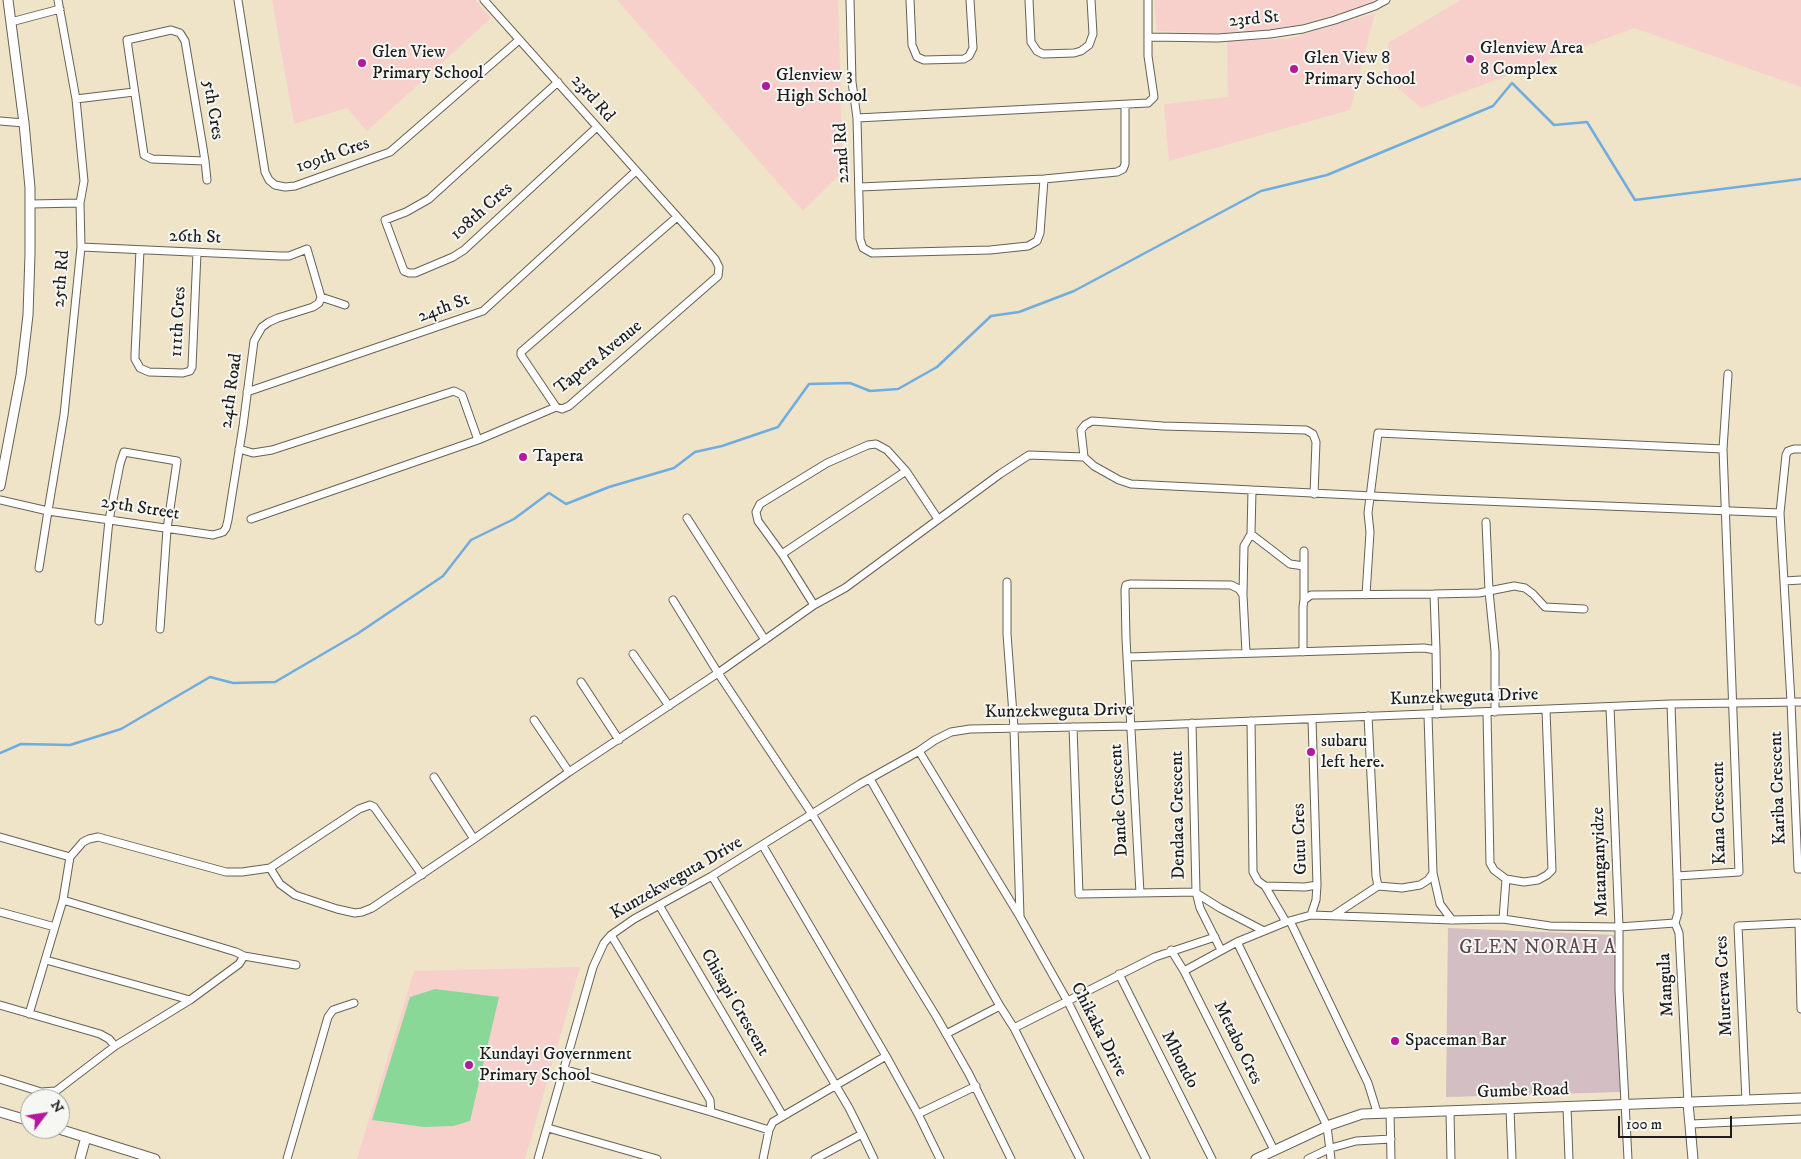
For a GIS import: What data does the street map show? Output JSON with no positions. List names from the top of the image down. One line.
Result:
{"streets":{"street":["23rd St","23rd Rd","5th Cres","22nd Rd","109th Cres","108th Cres","26th St","25th Rd","24th St","111th Cres","Tapera Avenue","24th Road","25th Street","Kunzekweguta Drive","Kariba Crescent","Dande Crescent","Kana Crescent","Dendaca Crescent","Gutu Cres","Matanganyidze","Mangula","Murerwa Cres","Chisapi Crescent","Chikaka Drive","Metabo Cres","Mhondo","Gumbe Road"]},"crossings":[["23rd Rd","109th Cres"],["23rd Rd","108th Cres"],["23rd Rd","24th St"],["23rd Rd","Tapera Avenue"],["26th St","25th Rd"],["26th St","111th Cres"],["26th St","24th Road"],["25th Rd","25th Street"],["24th St","24th Road"],["24th Road","25th Street"],["Kunzekweguta Drive","Kariba Crescent"],["Kunzekweguta Drive","Dande Crescent"],["Kunzekweguta Drive","Kana Crescent"],["Kunzekweguta Drive","Dendaca Crescent"],["Kunzekweguta Drive","Gutu Cres"],["Kunzekweguta Drive","Matanganyidze"],["Kunzekweguta Drive","Chisapi Crescent"],["Kunzekweguta Drive","Chikaka Drive"],["Dande Crescent","Dendaca Crescent"],["Kana Crescent","Mangula"],["Matanganyidze","Gumbe Road"],["Mangula","Gumbe Road"],["Murerwa Cres","Gumbe Road"],["Metabo Cres","Gumbe Road"]],"districts":["GLEN NORAH A"],"places":["Glenview Area 8 Complex","Glen View Primary School","Glen View 8 Primary School","Glenview 3 High School","Tapera","subaru left here.","Spaceman Bar","Kundayi Government Primary School"],"scale_bar":"100 m","north":"top right"}
